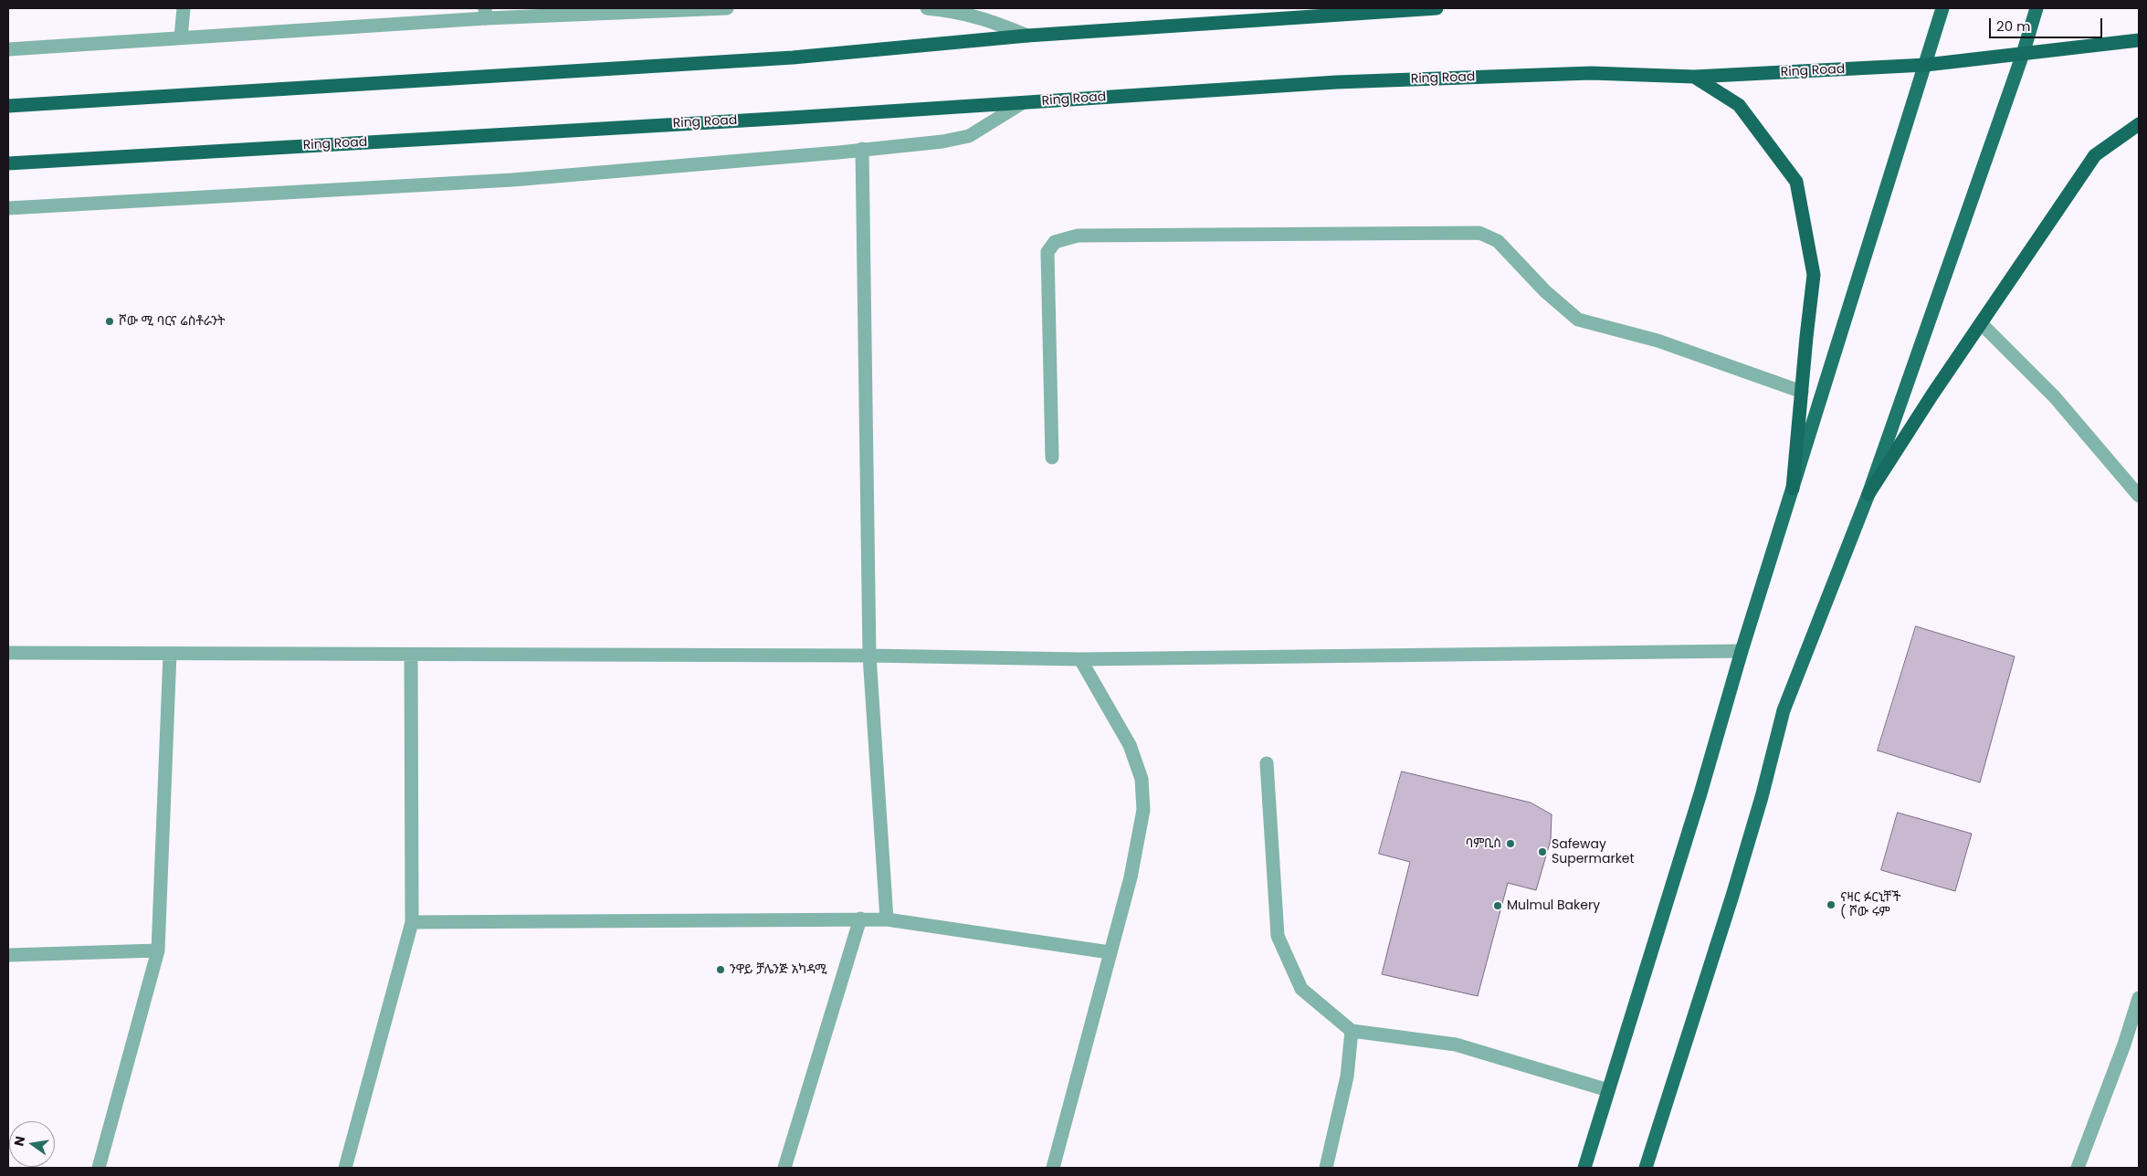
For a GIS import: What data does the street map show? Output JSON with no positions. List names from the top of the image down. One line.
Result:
{"streets":{"highway":["Ring Road"]},"places":["ሾው ሚ ባርና ሬስቶራንት","ባምቢስ","Safeway Supermarket","ናዛር ፉርኒቸች ( ሾው ሩም","Mulmul Bakery","ንዋይ ቻሌንጅ አካዳሚ"],"scale_bar":"20 m","north":"left"}
